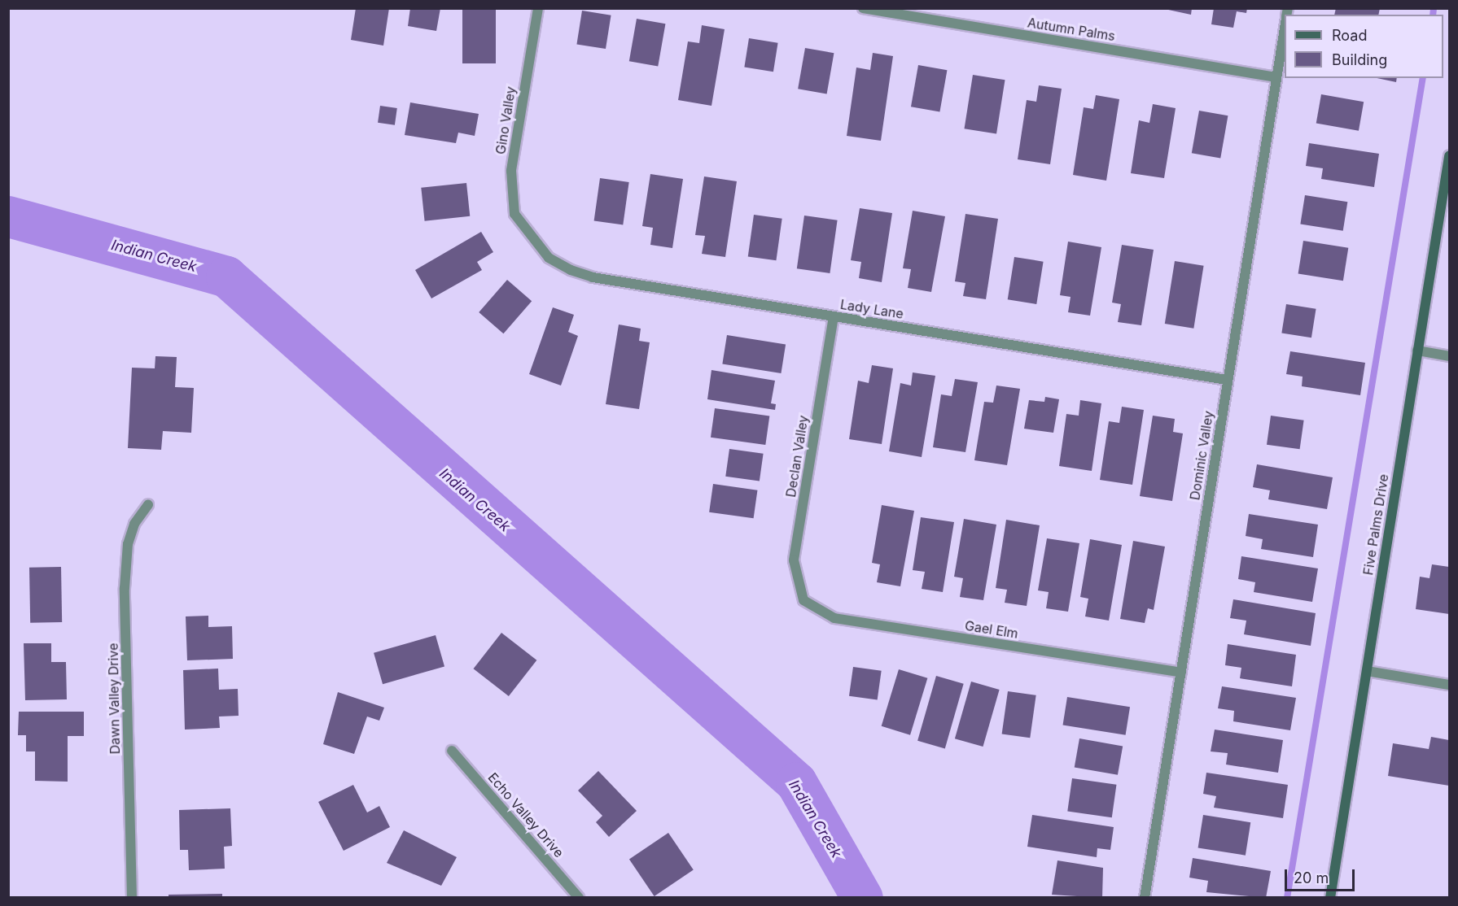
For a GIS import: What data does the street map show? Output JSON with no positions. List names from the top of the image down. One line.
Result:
{"streets":{"street":["Autumn Palms","Gino Valley","Lady Lane","Dominic Valley","Declan Valley","Five Palms Drive","Gael Elm","Dawn Valley Drive","Echo Valley Drive"]},"crossings":[["Autumn Palms","Dominic Valley"],["Gino Valley","Lady Lane"],["Lady Lane","Dominic Valley"],["Lady Lane","Declan Valley"],["Dominic Valley","Gael Elm"],["Declan Valley","Gael Elm"]],"water":["Indian Creek"],"legend":["Road","Building"],"scale_bar":"20 m"}
